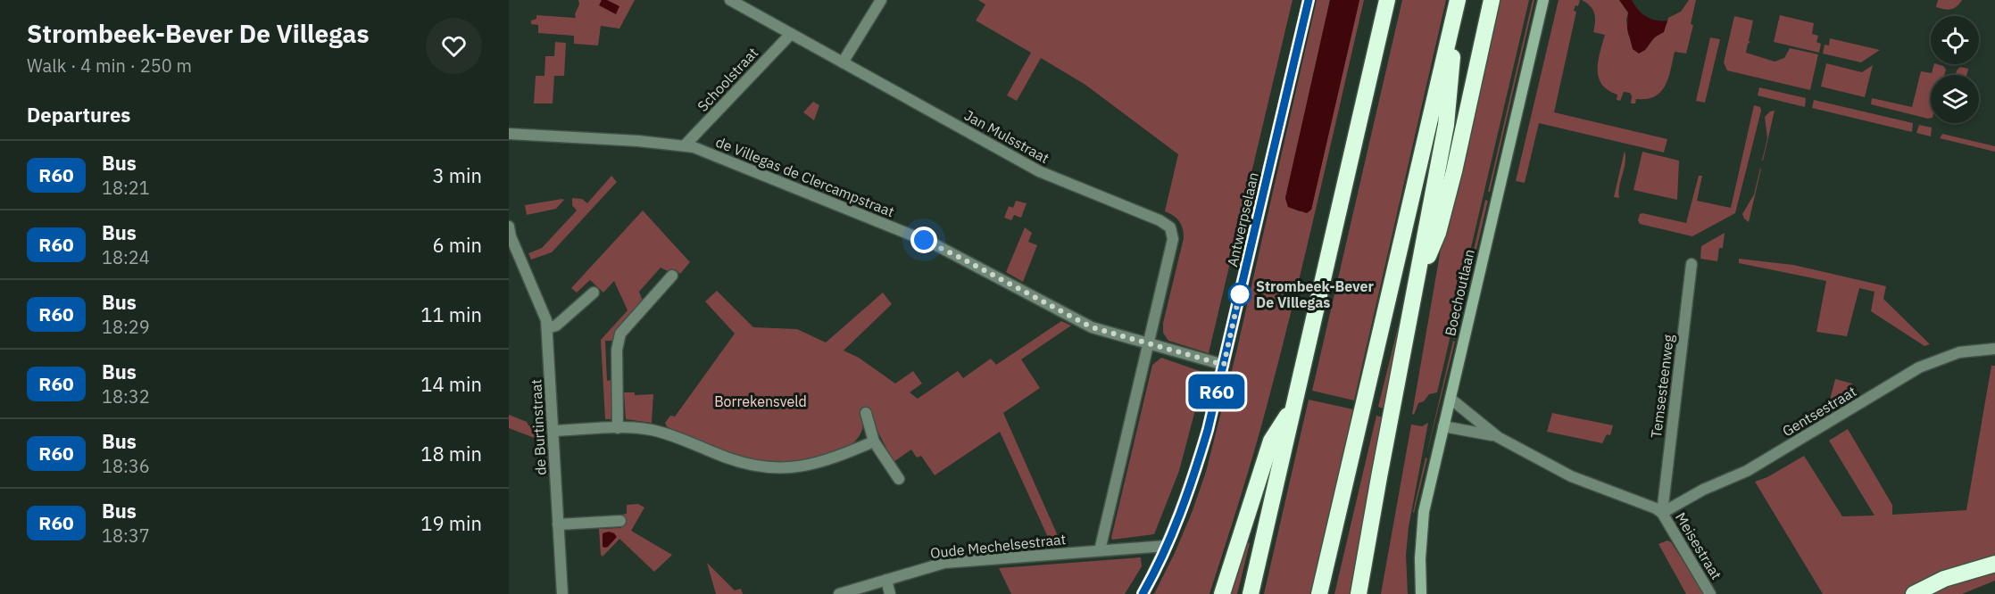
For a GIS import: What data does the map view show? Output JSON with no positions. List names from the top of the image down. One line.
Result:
{"streets":{"main road":["Antwerpselaan","Boechoutlaan"],"street":["Schoolstraat","Jan Mulsstraat","de Villegas de Clercampstraat","Temsesteenweg","Gentsestraat","de Burtinstraat","Oude Mechelsestraat","Meisestraat"]},"crossings":[["Schoolstraat","Jan Mulsstraat"],["Schoolstraat","de Villegas de Clercampstraat"],["Jan Mulsstraat","de Villegas de Clercampstraat"],["de Villegas de Clercampstraat","Antwerpselaan"],["Antwerpselaan","Oude Mechelsestraat"],["Temsesteenweg","Gentsestraat"],["Temsesteenweg","Meisestraat"],["Gentsestraat","Meisestraat"]],"parks":["Borrekensveld"],"places":["Strombeek-Bever De Villegas"],"lines":["bus line R60"],"page":{"heading":[["Strombeek-Bever De Villegas","Walk · 4 min · 250 m"],"Departures"],"on_map":"R60","list":[{"mark":"R60","name":"Bus","note":"18:21","value":"3 min"},{"mark":"R60","name":"Bus","note":"18:24","value":"6 min"},{"mark":"R60","name":"Bus","note":"18:29","value":"11 min"},{"mark":"R60","name":"Bus","note":"18:32","value":"14 min"},{"mark":"R60","name":"Bus","note":"18:36","value":"18 min"},{"mark":"R60","name":"Bus","note":"18:37","value":"19 min"}]}}
